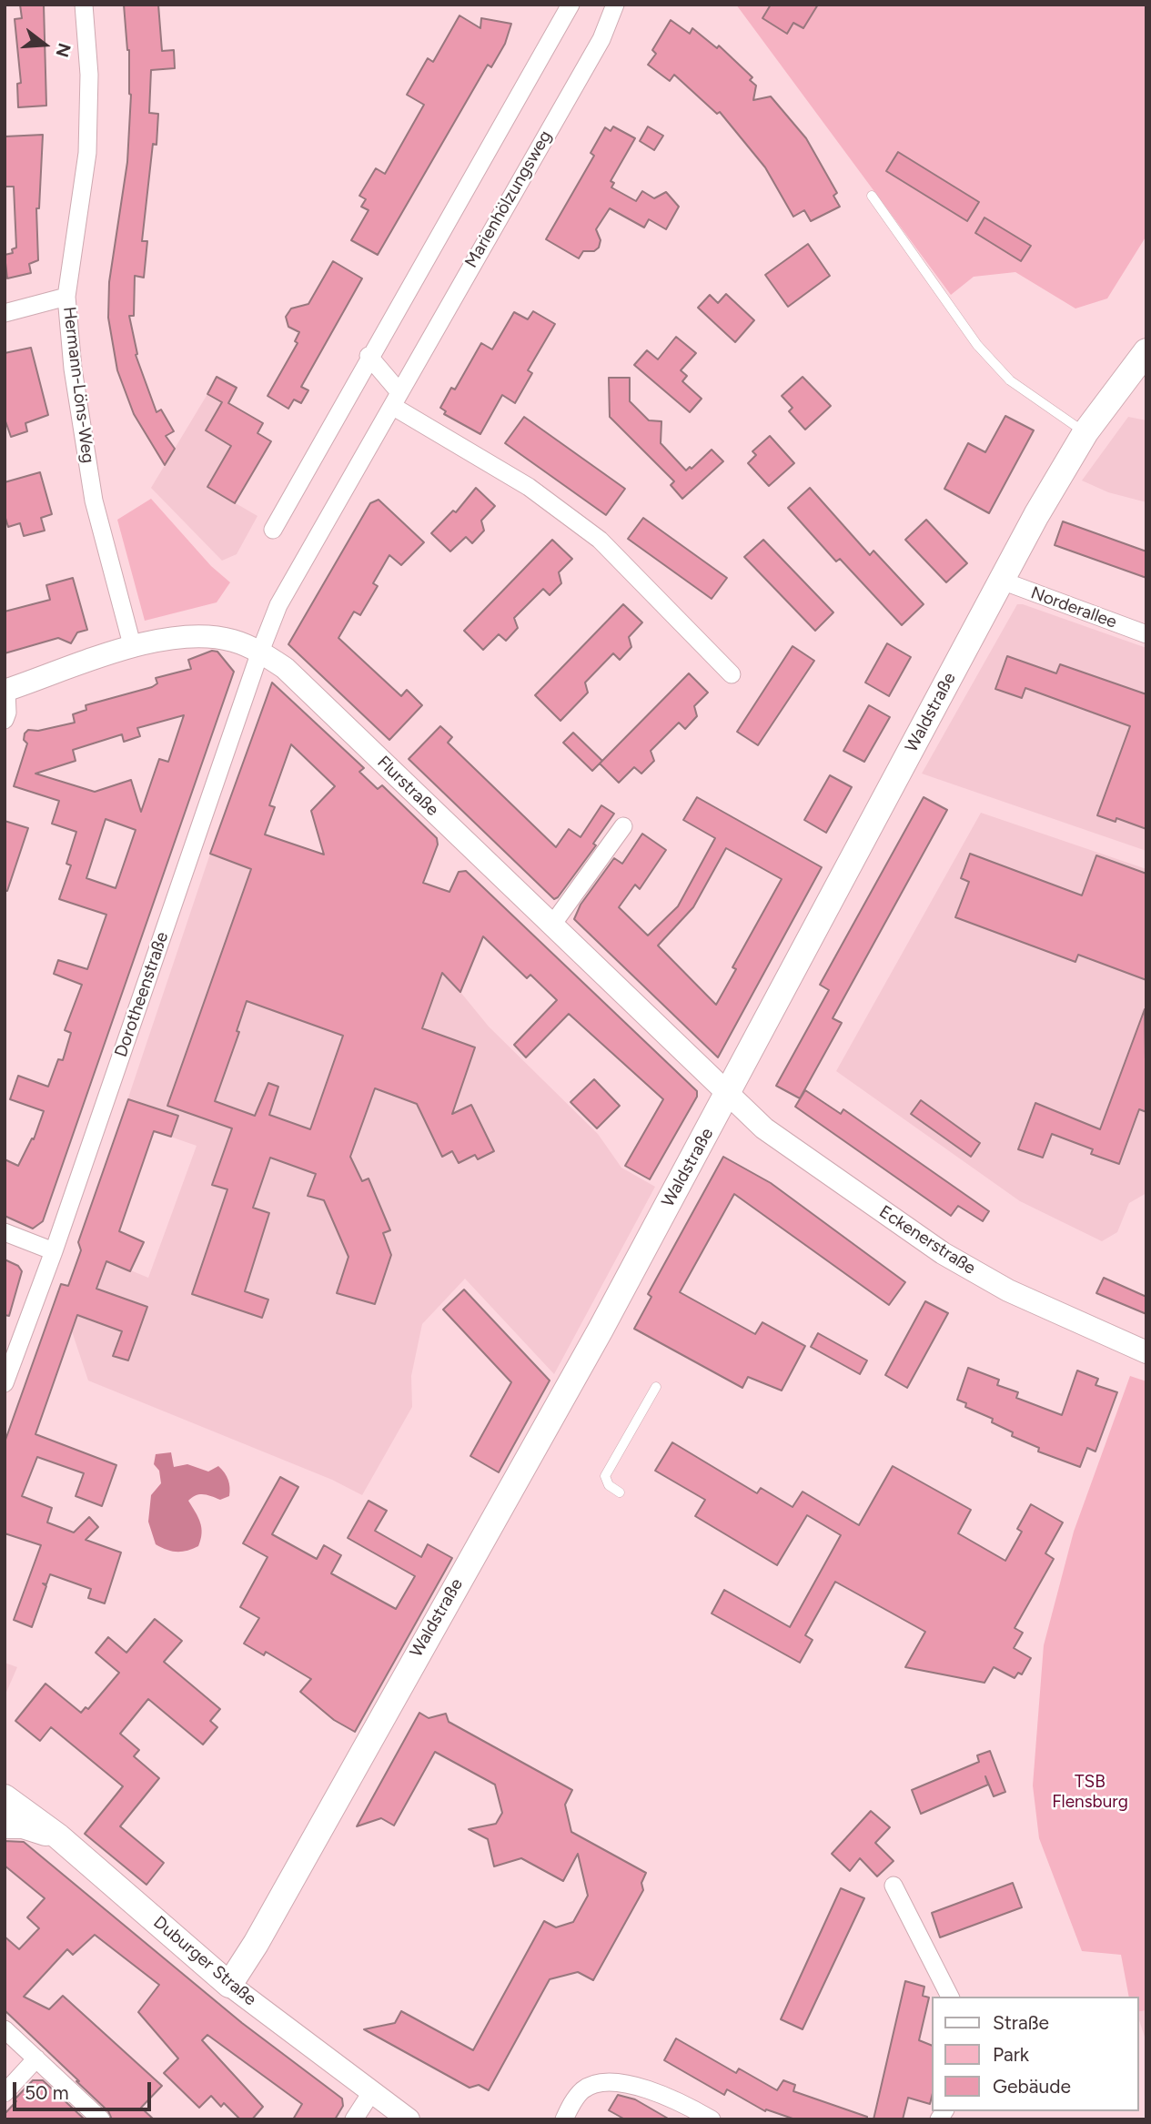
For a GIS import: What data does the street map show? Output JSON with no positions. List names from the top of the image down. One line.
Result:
{"streets":{"main road":["Waldstraße","Duburger Straße"],"street":["Marienhölzungsweg","Hermann-Löns-Weg","Norderallee","Flurstraße","Dorotheenstraße","Eckenerstraße"]},"crossings":[["Marienhölzungsweg","Dorotheenstraße"],["Norderallee","Waldstraße"],["Waldstraße","Flurstraße"],["Waldstraße","Eckenerstraße"],["Waldstraße","Duburger Straße"],["Flurstraße","Dorotheenstraße"],["Flurstraße","Eckenerstraße"]],"parks":["TSB Flensburg"],"legend":["Straße","Park","Gebäude"],"scale_bar":"50 m","north":"right"}
